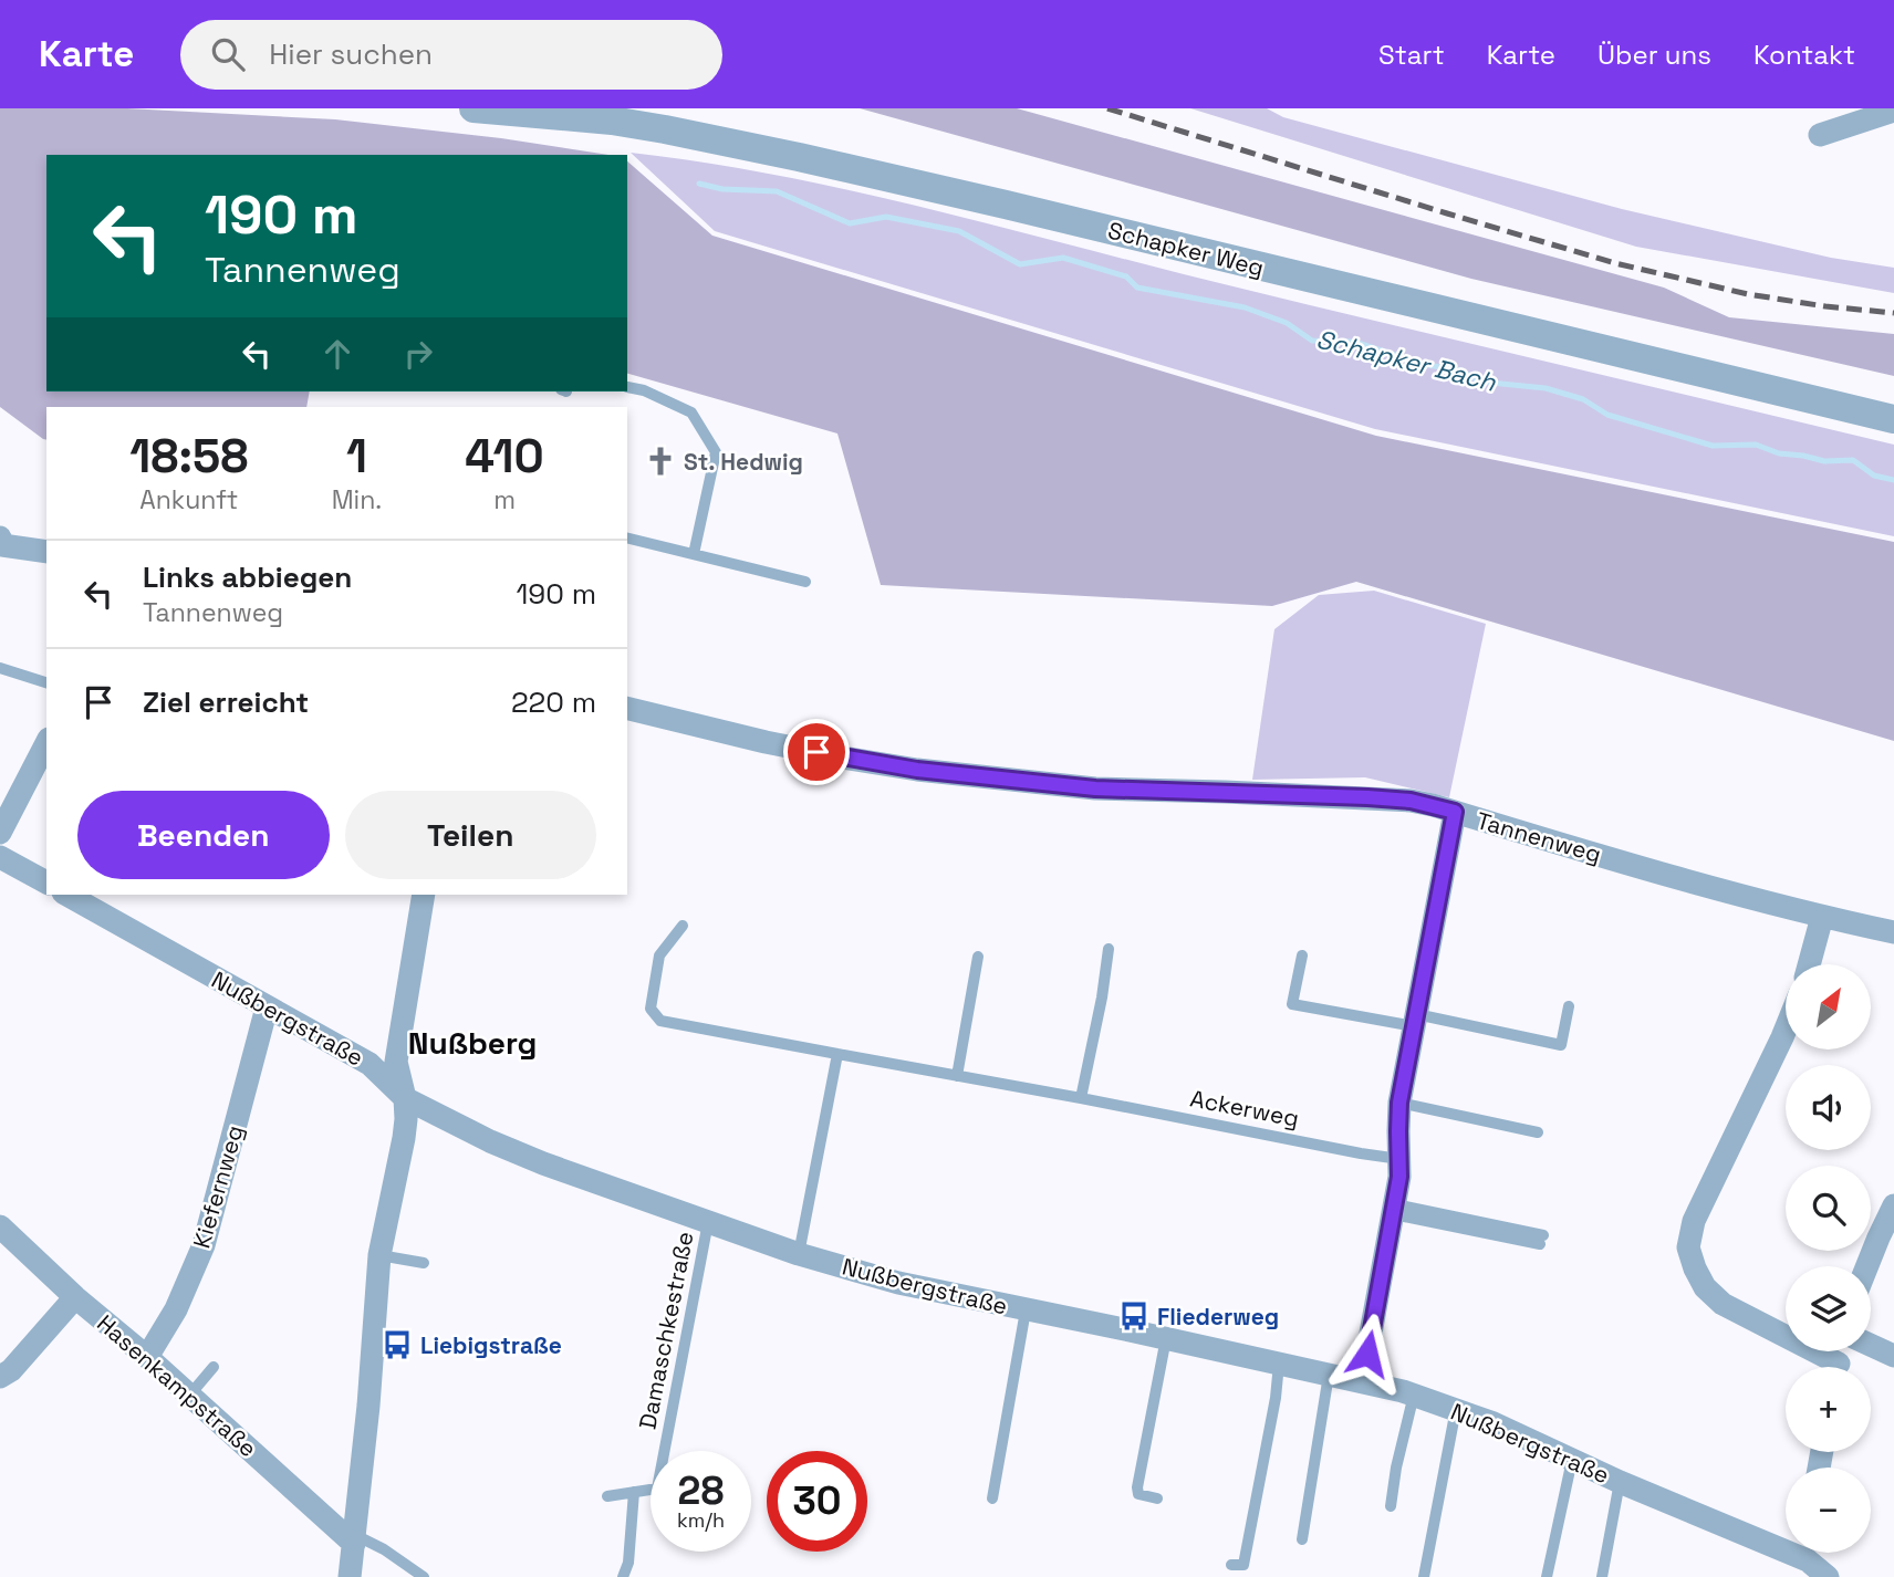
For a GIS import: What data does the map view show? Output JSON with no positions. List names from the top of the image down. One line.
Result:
{"streets":{"street":["Schapker Weg","Tannenweg","Nußbergstraße","Kiefernweg","Hasenkampstraße"],"lane":["Ackerweg","Damaschkestraße"]},"crossings":[["Nußbergstraße","Kiefernweg"],["Nußbergstraße","Damaschkestraße"],["Kiefernweg","Hasenkampstraße"]],"districts":["Nußberg"],"water":["Schapker Bach"],"places":{"church":["St. Hedwig"],"bus stop":["Fliederweg","Liebigstraße"]},"north":"top right","page":{"header":"Karte","search":"Hier suchen","nav":["Start","Karte","Über uns","Kontakt"],"turn":["190 m","Tannenweg"],"eta":["18:58","Ankunft","1","Min.","410","m"],"list":[{"name":"Links abbiegen","note":"Tannenweg","value":"190 m"},{"name":"Ziel erreicht","value":"220 m"}],"buttons":["Beenden","Teilen"],"map_buttons":["+","−"],"speed":"28 km/h","limit":"30"}}
